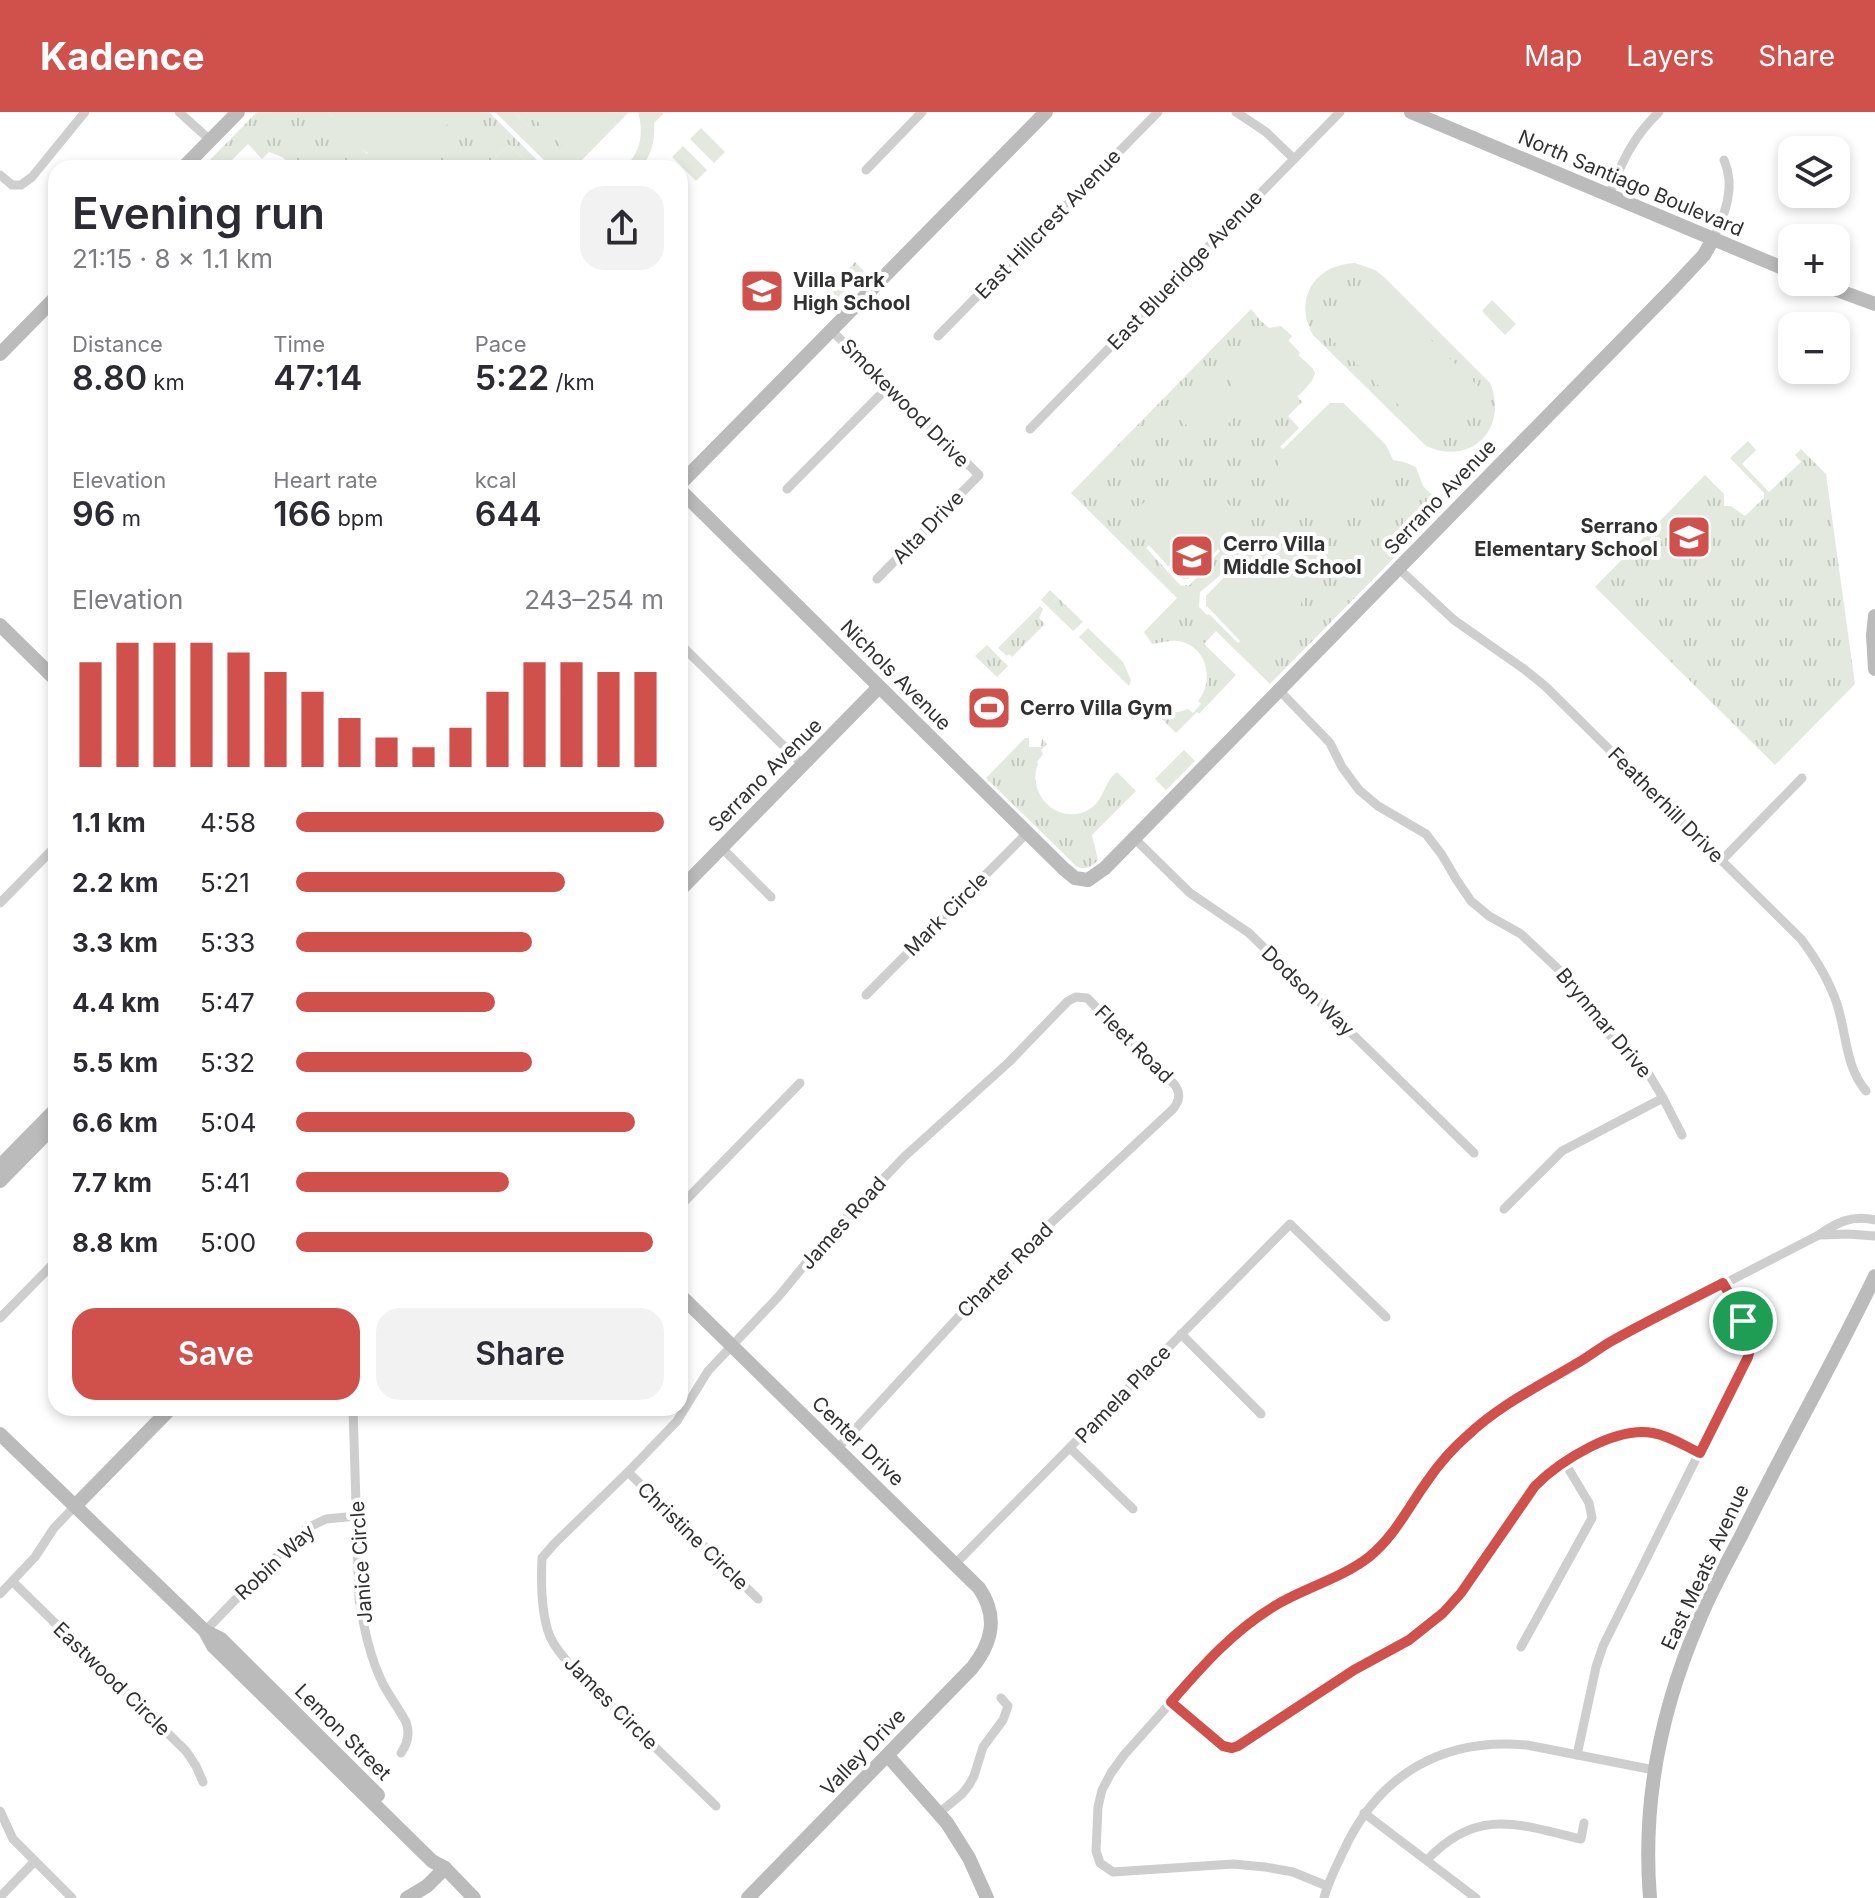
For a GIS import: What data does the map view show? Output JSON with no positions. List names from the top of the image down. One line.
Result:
{"streets":{"street":["North Santiago Boulevard","East Hillcrest Avenue","East Blueridge Avenue","Smokewood Drive","Serrano Avenue","Alta Drive","Nichols Avenue","Featherhill Drive","Mark Circle","Dodson Way","Brynmar Drive","Fleet Road","James Road","Charter Road","Pamela Place","Center Drive","Christine Circle","Robin Way","Janice Circle","East Meats Avenue","Eastwood Circle","James Circle","Lemon Street","Valley Drive"]},"crossings":[["North Santiago Boulevard","Serrano Avenue"],["Smokewood Drive","Alta Drive"],["Serrano Avenue","Nichols Avenue"],["Serrano Avenue","Featherhill Drive"],["Serrano Avenue","Dodson Way"],["Serrano Avenue","Brynmar Drive"],["Nichols Avenue","Mark Circle"],["Fleet Road","James Road"],["Fleet Road","Charter Road"],["James Road","Center Drive"],["James Road","Christine Circle"],["James Road","James Circle"],["Charter Road","Center Drive"],["Pamela Place","Center Drive"],["Center Drive","Valley Drive"],["Christine Circle","James Circle"],["Robin Way","Janice Circle"],["Robin Way","Lemon Street"]],"places":{"school or university":["Villa Park High School","Serrano Elementary School","Cerro Villa Middle School"],"sports":["Cerro Villa Gym"]},"page":{"header":"Kadence","nav":["Map","Layers","Share"],"map_buttons":["+","−"],"heading":["Evening run","21:15 · 8 × 1.1 km"],"stats":[["Distance","8.80 km"],["Time","47:14"],["Pace","5:22 /km"],["Elevation","96 m"],["Heart rate","166 bpm"],["kcal","644"]],"chart":["Elevation","243–254 m"],"list":[{"name":"1.1 km","note":"4:58"},{"name":"2.2 km","note":"5:21"},{"name":"3.3 km","note":"5:33"},{"name":"4.4 km","note":"5:47"},{"name":"5.5 km","note":"5:32"},{"name":"6.6 km","note":"5:04"},{"name":"7.7 km","note":"5:41"},{"name":"8.8 km","note":"5:00"}],"buttons":["Save","Share"]}}
